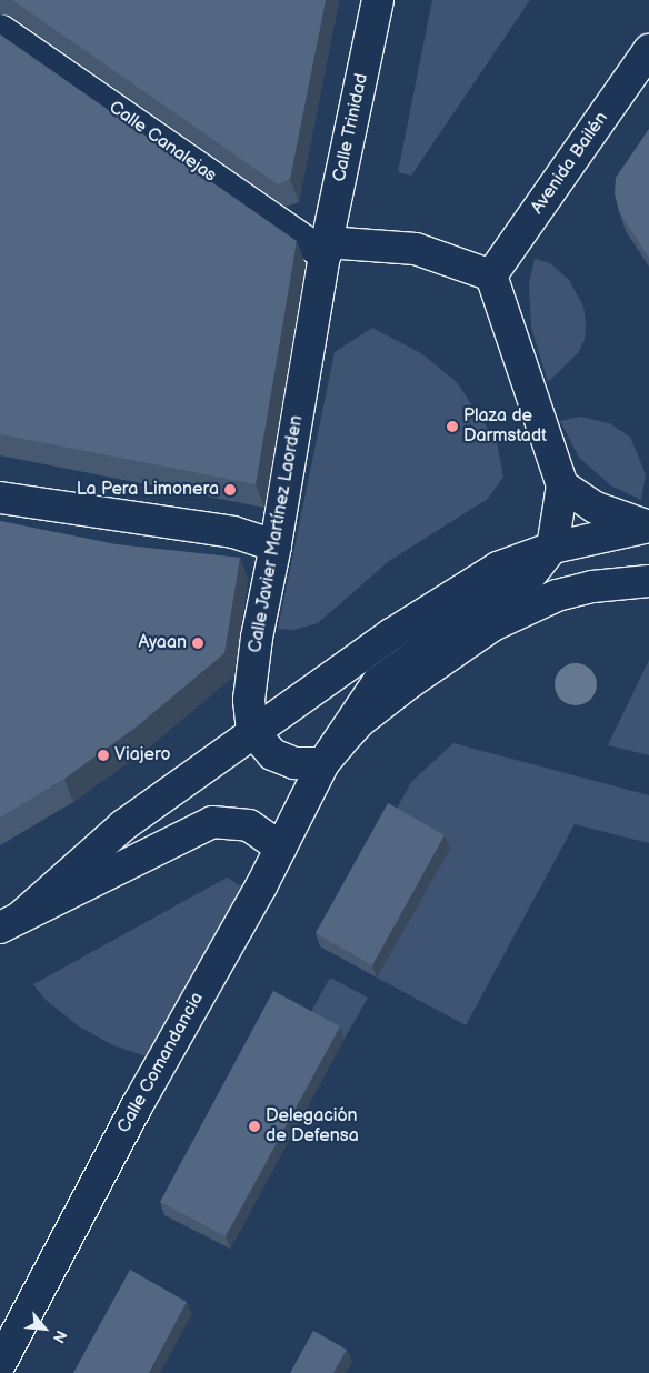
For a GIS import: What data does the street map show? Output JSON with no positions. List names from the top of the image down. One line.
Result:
{"streets":{"street":["Calle Trinidad","Calle Canalejas","Avenida Bailén","Calle Javier Martínez Laorden","Calle Comandancia"]},"crossings":[["Calle Trinidad","Calle Canalejas"],["Calle Trinidad","Calle Javier Martínez Laorden"],["Calle Canalejas","Calle Javier Martínez Laorden"]],"places":["Plaza de Darmstadt","La Pera Limonera","Ayaan","Viajero","Delegación de Defensa"],"north":"bottom right"}
